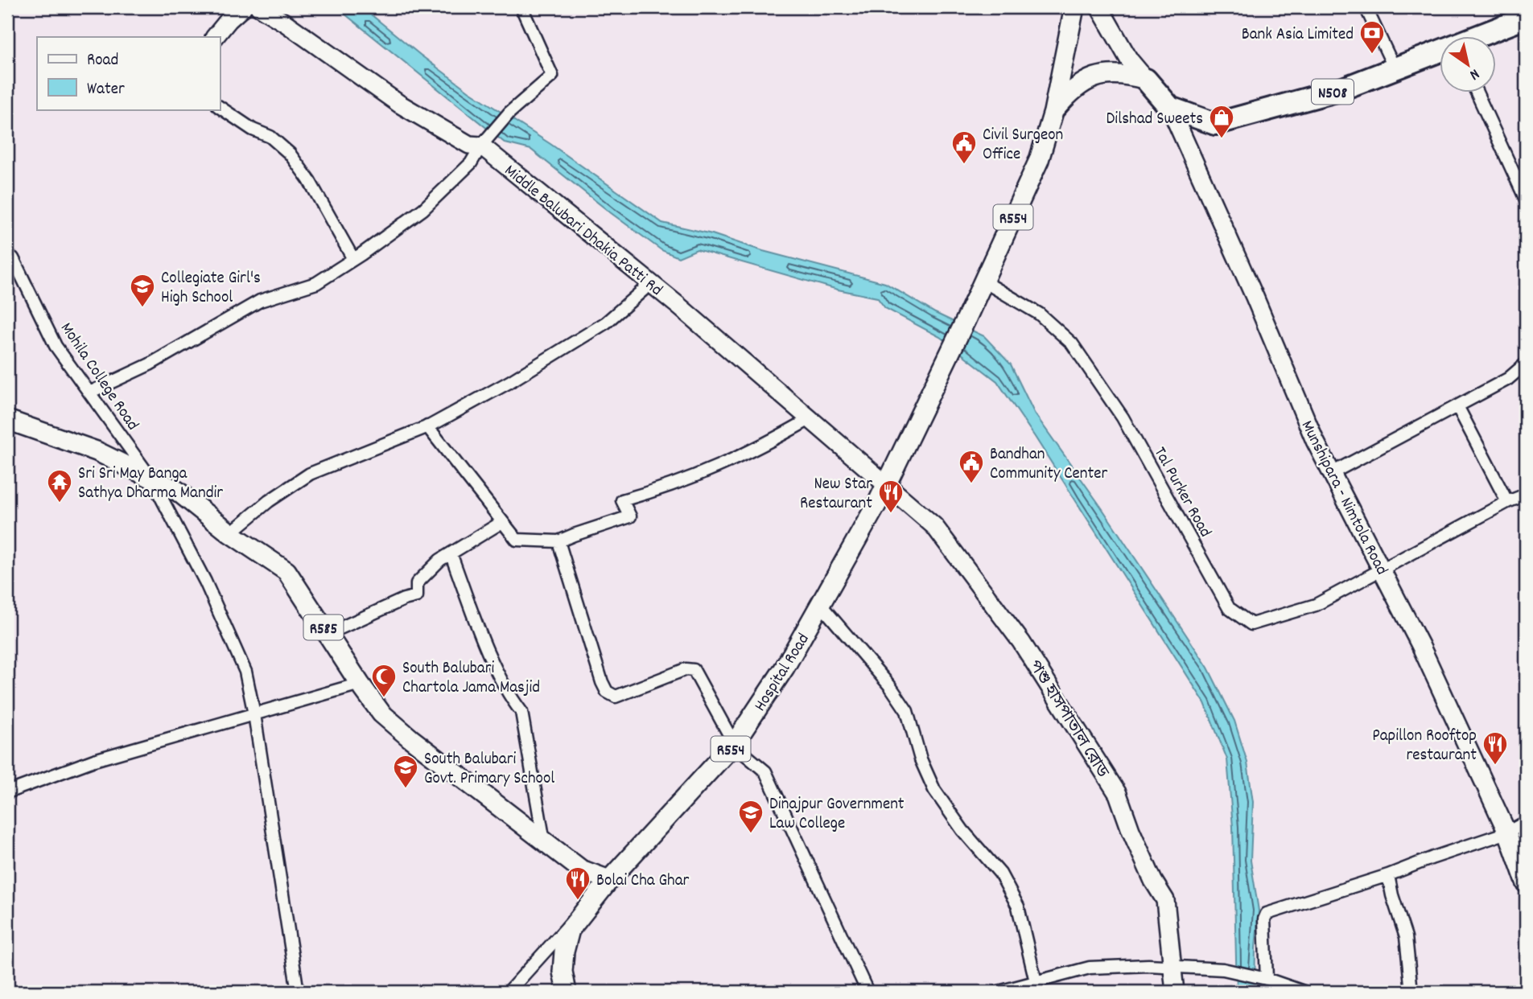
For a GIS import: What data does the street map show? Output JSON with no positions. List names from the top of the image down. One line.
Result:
{"streets":{"highway":["N508"],"main road":["R554","R585","Hospital Road"],"street":["Middle Balubari Dhakia Patti Rd","Mohila College Road","Tal Purker Road","Munshipara - Nimtola Road","পশু হাসপাতাল রোড"]},"crossings":[["N508","R554"],["N508","Munshipara - Nimtola Road"],["R554","Tal Purker Road"],["R554","Hospital Road"],["Middle Balubari Dhakia Patti Rd","Hospital Road"],["Middle Balubari Dhakia Patti Rd","পশু হাসপাতাল রোড"],["Mohila College Road","R585"],["Tal Purker Road","Munshipara - Nimtola Road"],["Tal Purker Road","Hospital Road"],["R585","Hospital Road"],["Hospital Road","পশু হাসপাতাল রোড"]],"places":{"bank":["Bank Asia Limited"],"shop":["Dilshad Sweets"],"public building":["Civil Surgeon Office","Bandhan Community Center"],"school or university":["Collegiate Girl's High School","South Balubari Govt. Primary School","Dinajpur Government Law College"],"temple":["Sri Sri May Banga Sathya Dharma Mandir"],"restaurant":["New Star Restaurant","Papillon Rooftop restaurant","Bolai Cha Ghar"],"mosque":["South Balubari Chartola Jama Masjid"]},"legend":["Road","Water"],"north":"bottom right"}
